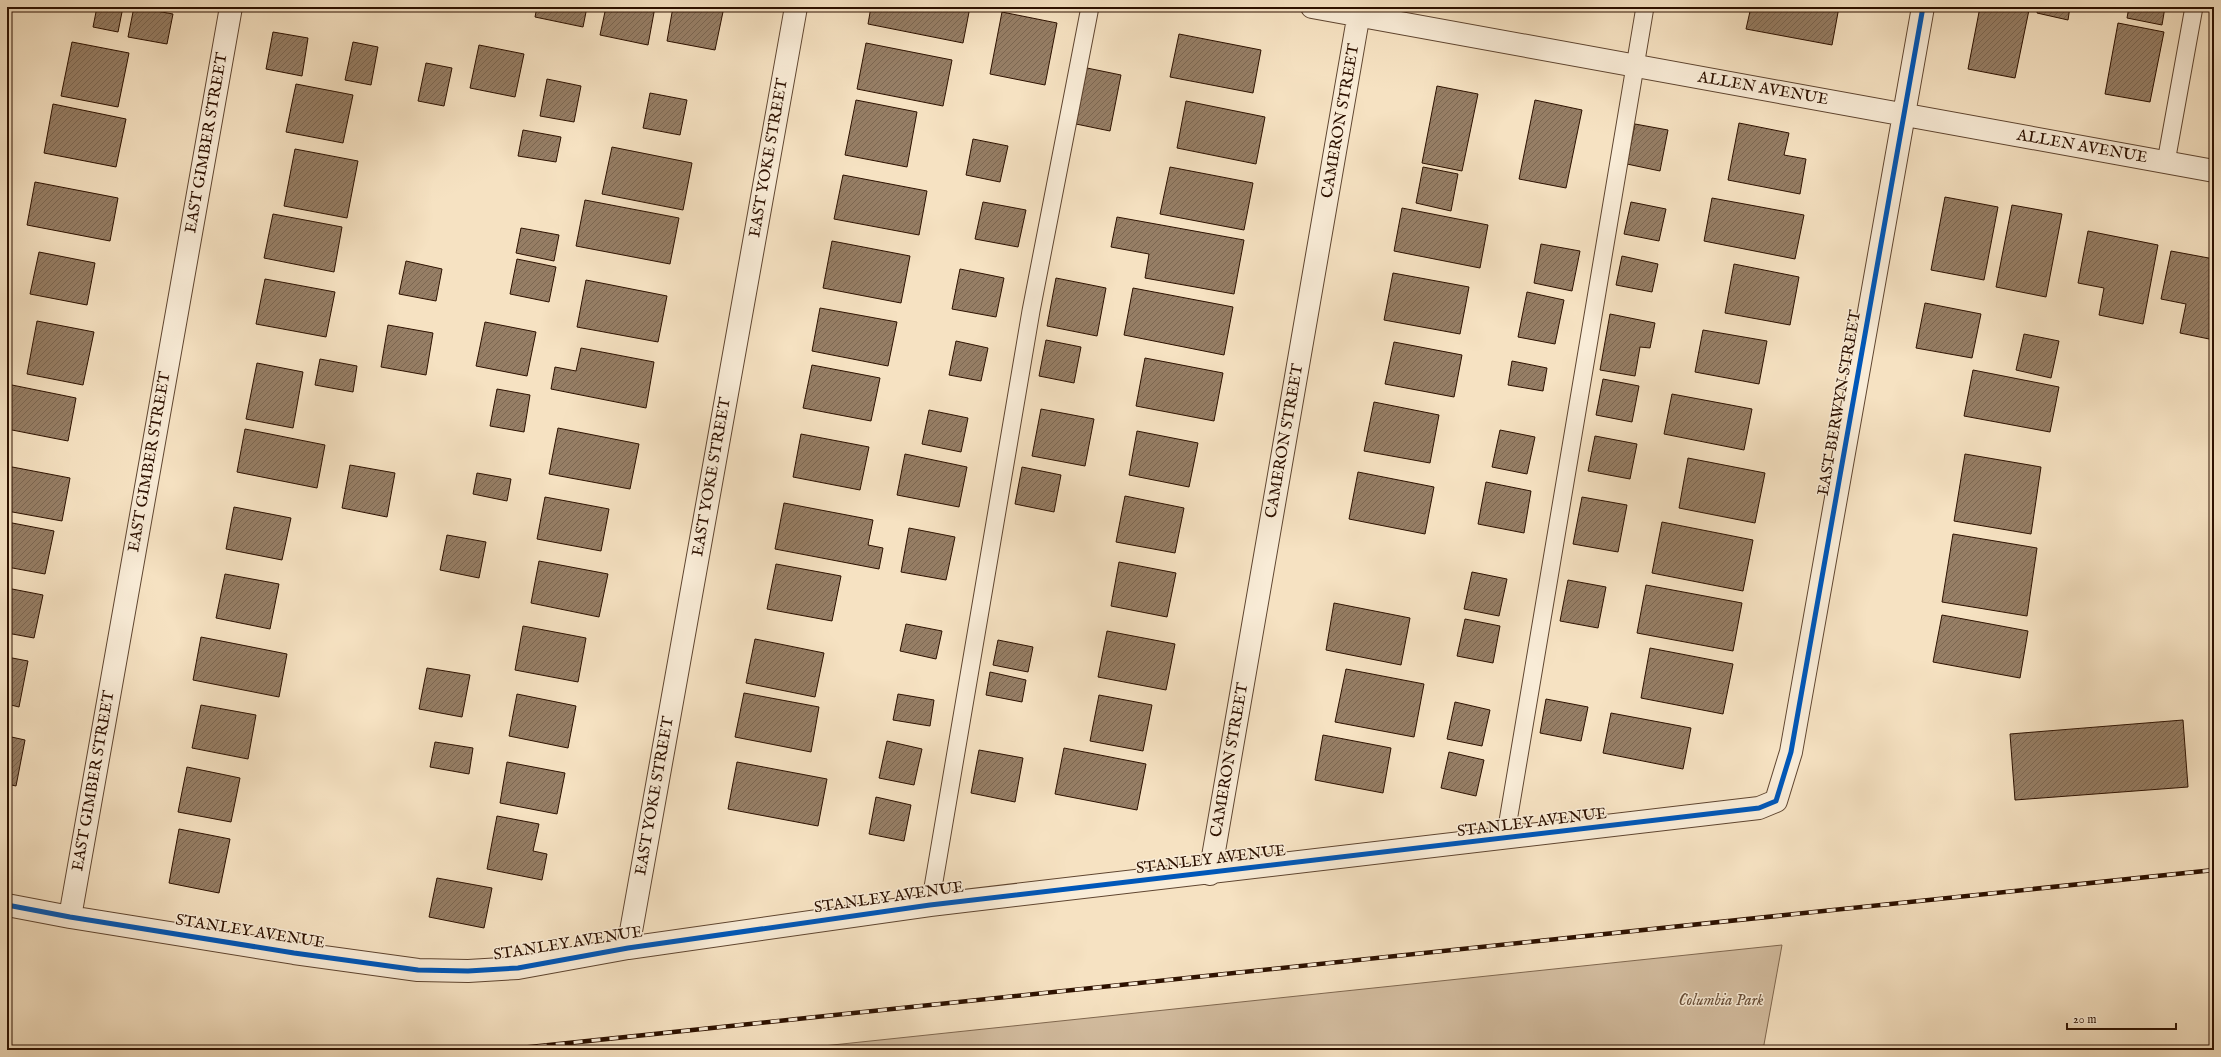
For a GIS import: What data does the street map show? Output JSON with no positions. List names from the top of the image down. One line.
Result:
{"streets":{"street":["ALLEN AVENUE","CAMERON STREET","EAST GIMBER STREET","EAST YOKE STREET","EAST BERWYN STREET","STANLEY AVENUE"]},"crossings":[["ALLEN AVENUE","CAMERON STREET"],["ALLEN AVENUE","EAST BERWYN STREET"],["CAMERON STREET","STANLEY AVENUE"],["EAST GIMBER STREET","STANLEY AVENUE"],["EAST YOKE STREET","STANLEY AVENUE"],["EAST BERWYN STREET","STANLEY AVENUE"]],"parks":["Columbia Park"],"scale_bar":"20 m"}
